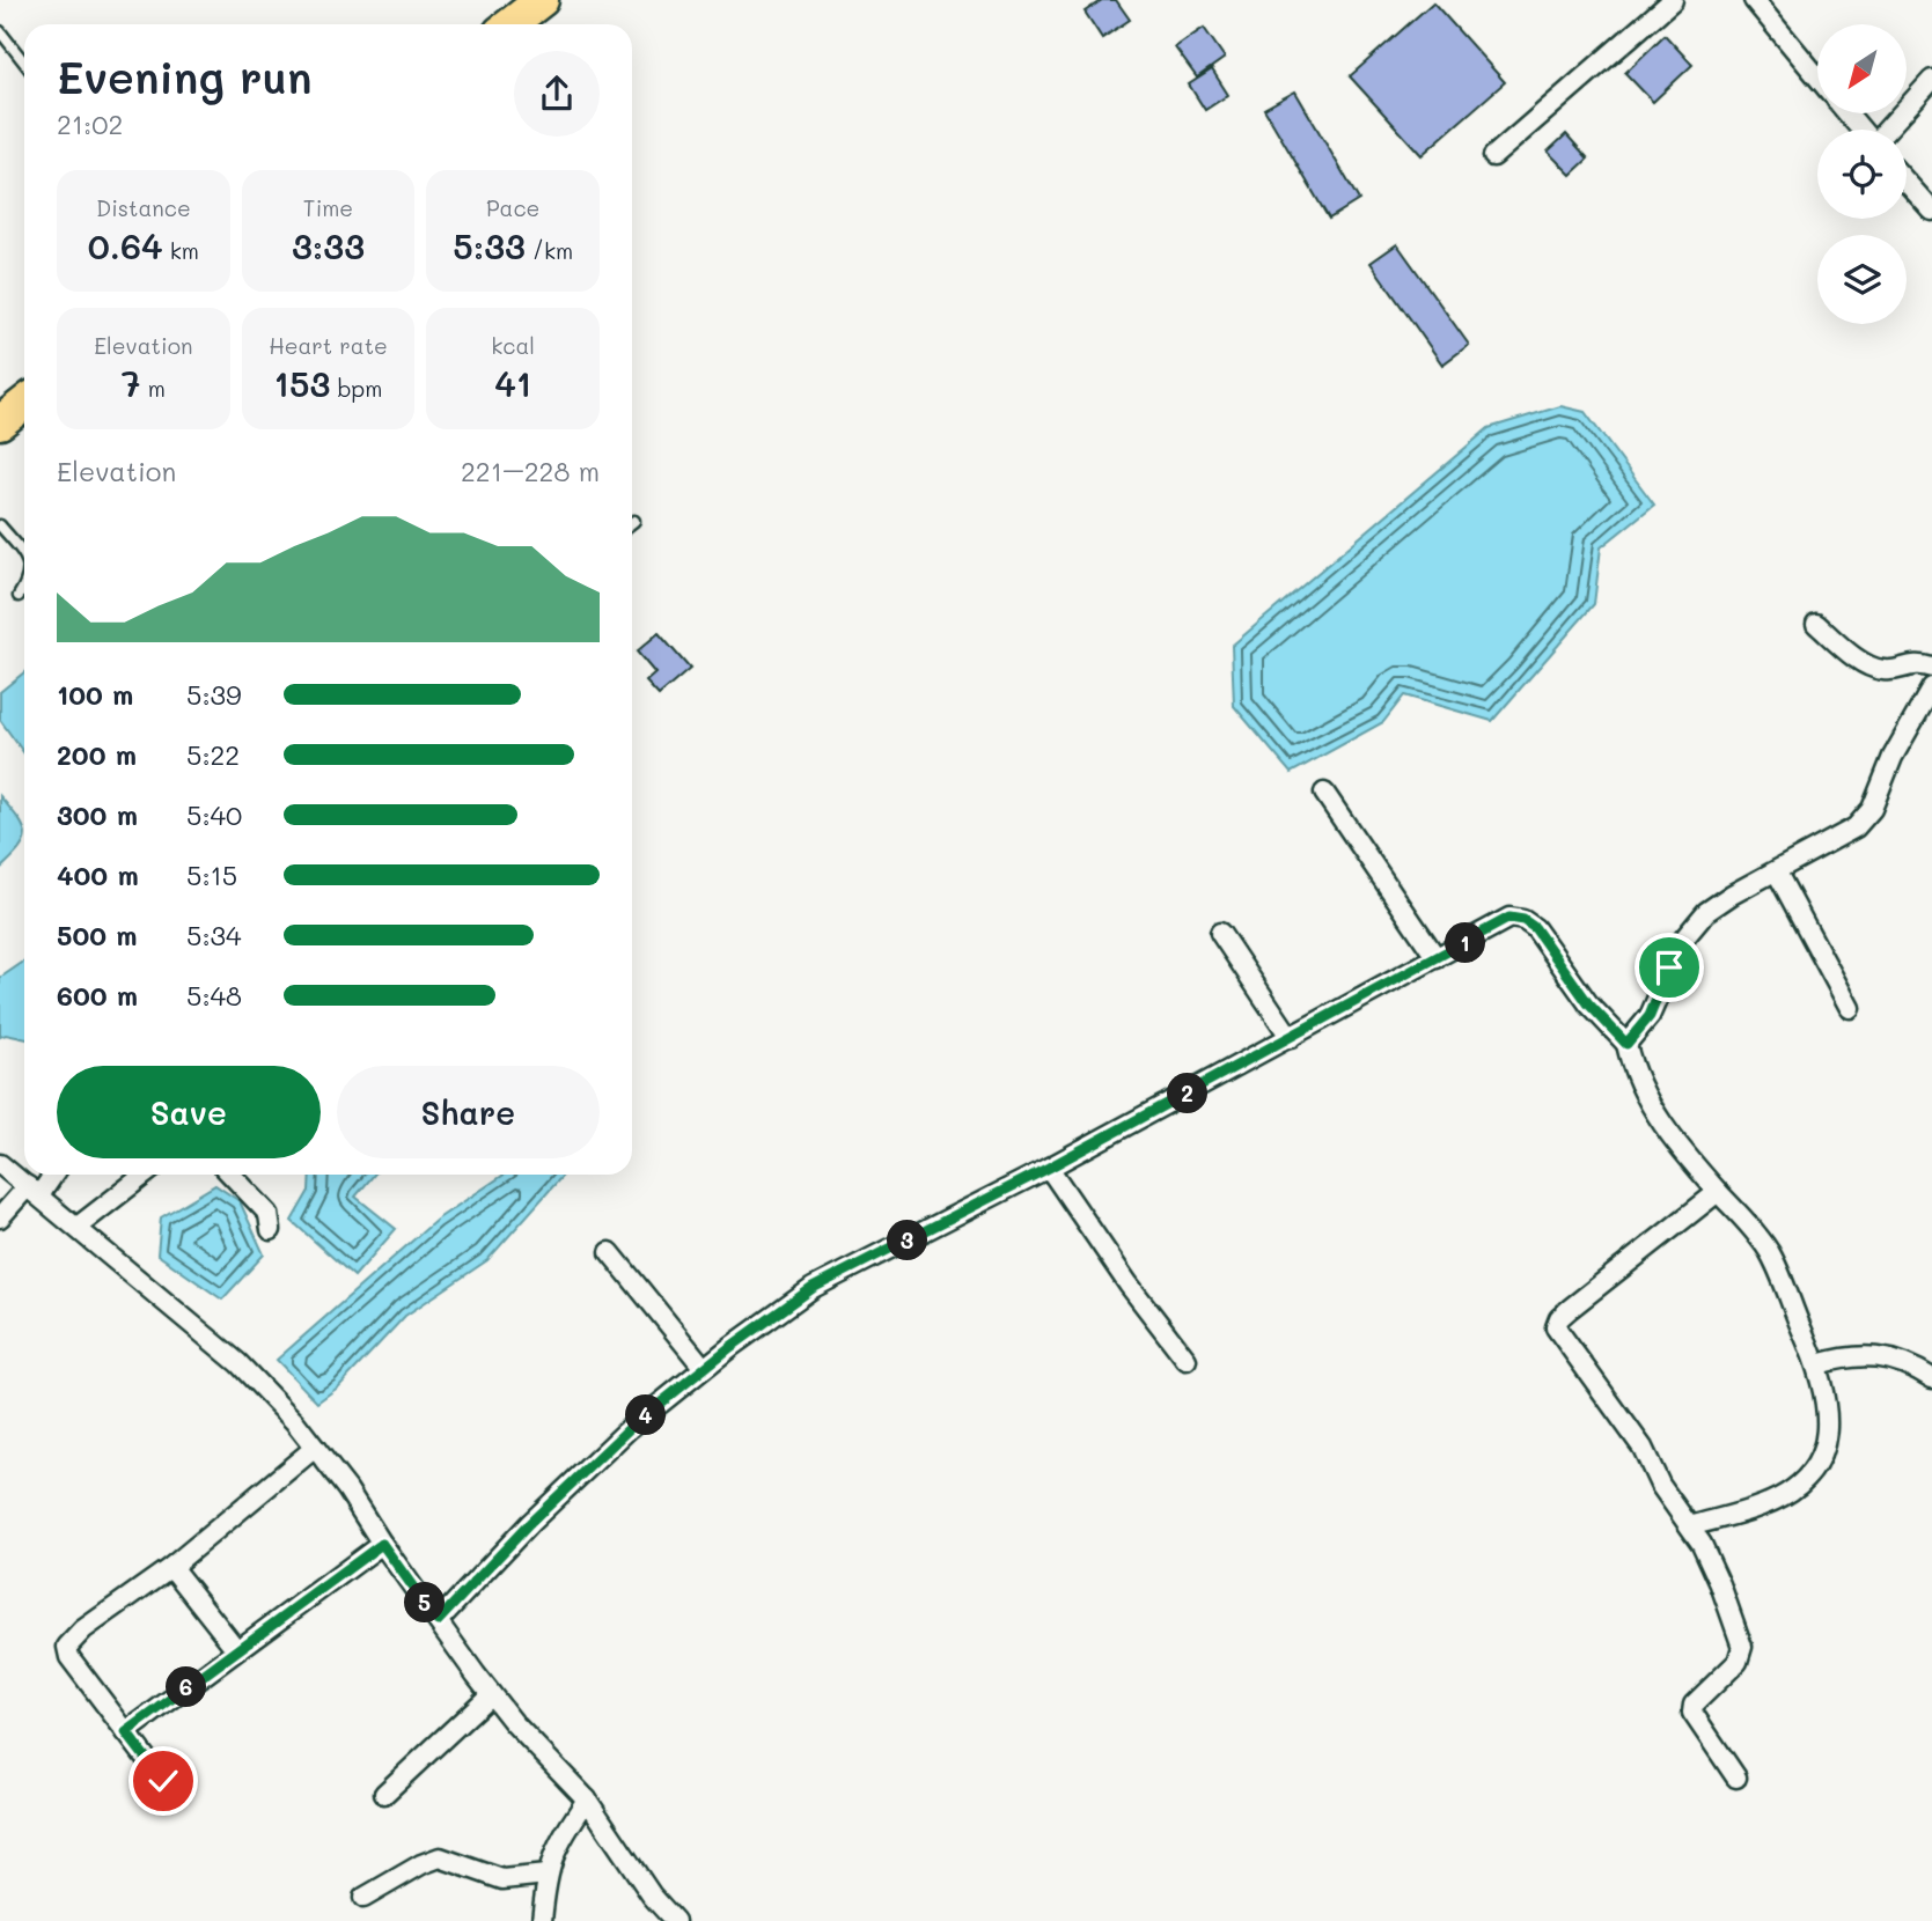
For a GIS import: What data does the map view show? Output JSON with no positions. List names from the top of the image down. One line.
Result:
{"north":"bottom left","page":{"heading":["Evening run","21:02"],"stats":[["Distance","0.64 km"],["Time","3:33"],["Pace","5:33 /km"],["Elevation","7 m"],["Heart rate","153 bpm"],["kcal","41"]],"chart":["Elevation","221–228 m"],"list":[{"name":"100 m","note":"5:39"},{"name":"200 m","note":"5:22"},{"name":"300 m","note":"5:40"},{"name":"400 m","note":"5:15"},{"name":"500 m","note":"5:34"},{"name":"600 m","note":"5:48"}],"pins":["1","2","3","4","5","6"],"buttons":["Save","Share"]}}
